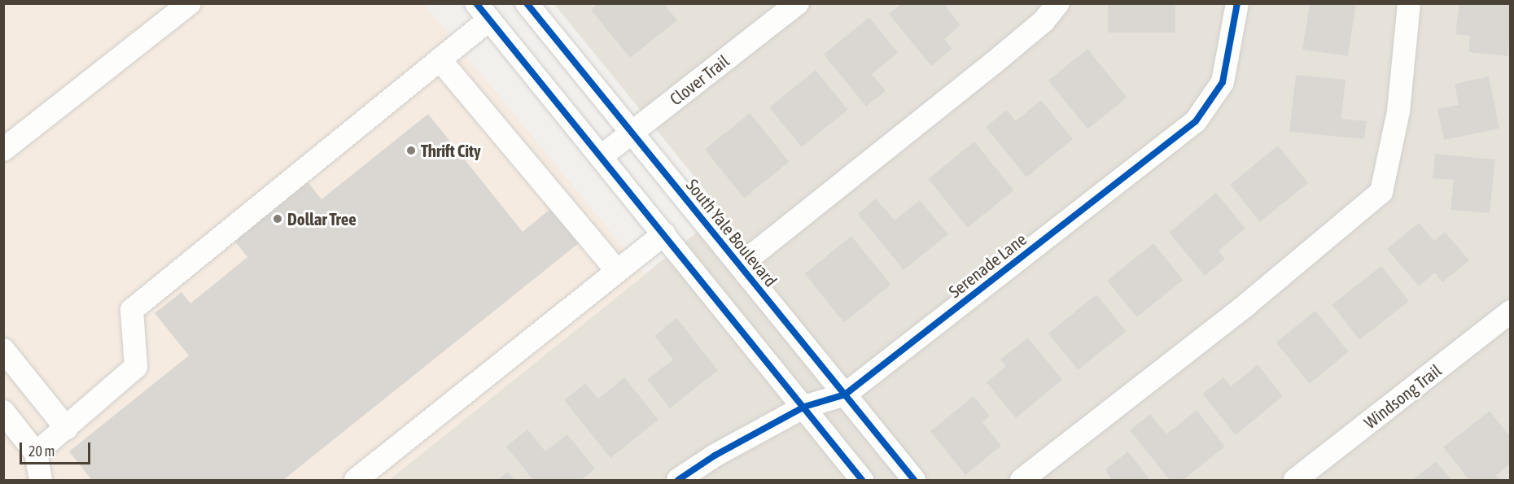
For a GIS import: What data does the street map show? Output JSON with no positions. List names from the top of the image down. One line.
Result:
{"streets":{"street":["Clover Trail","South Yale Boulevard","Serenade Lane","Windsong Trail"]},"crossings":[["Clover Trail","South Yale Boulevard"],["South Yale Boulevard","Serenade Lane"]],"places":["Thrift City","Dollar Tree"],"scale_bar":"20 m"}
